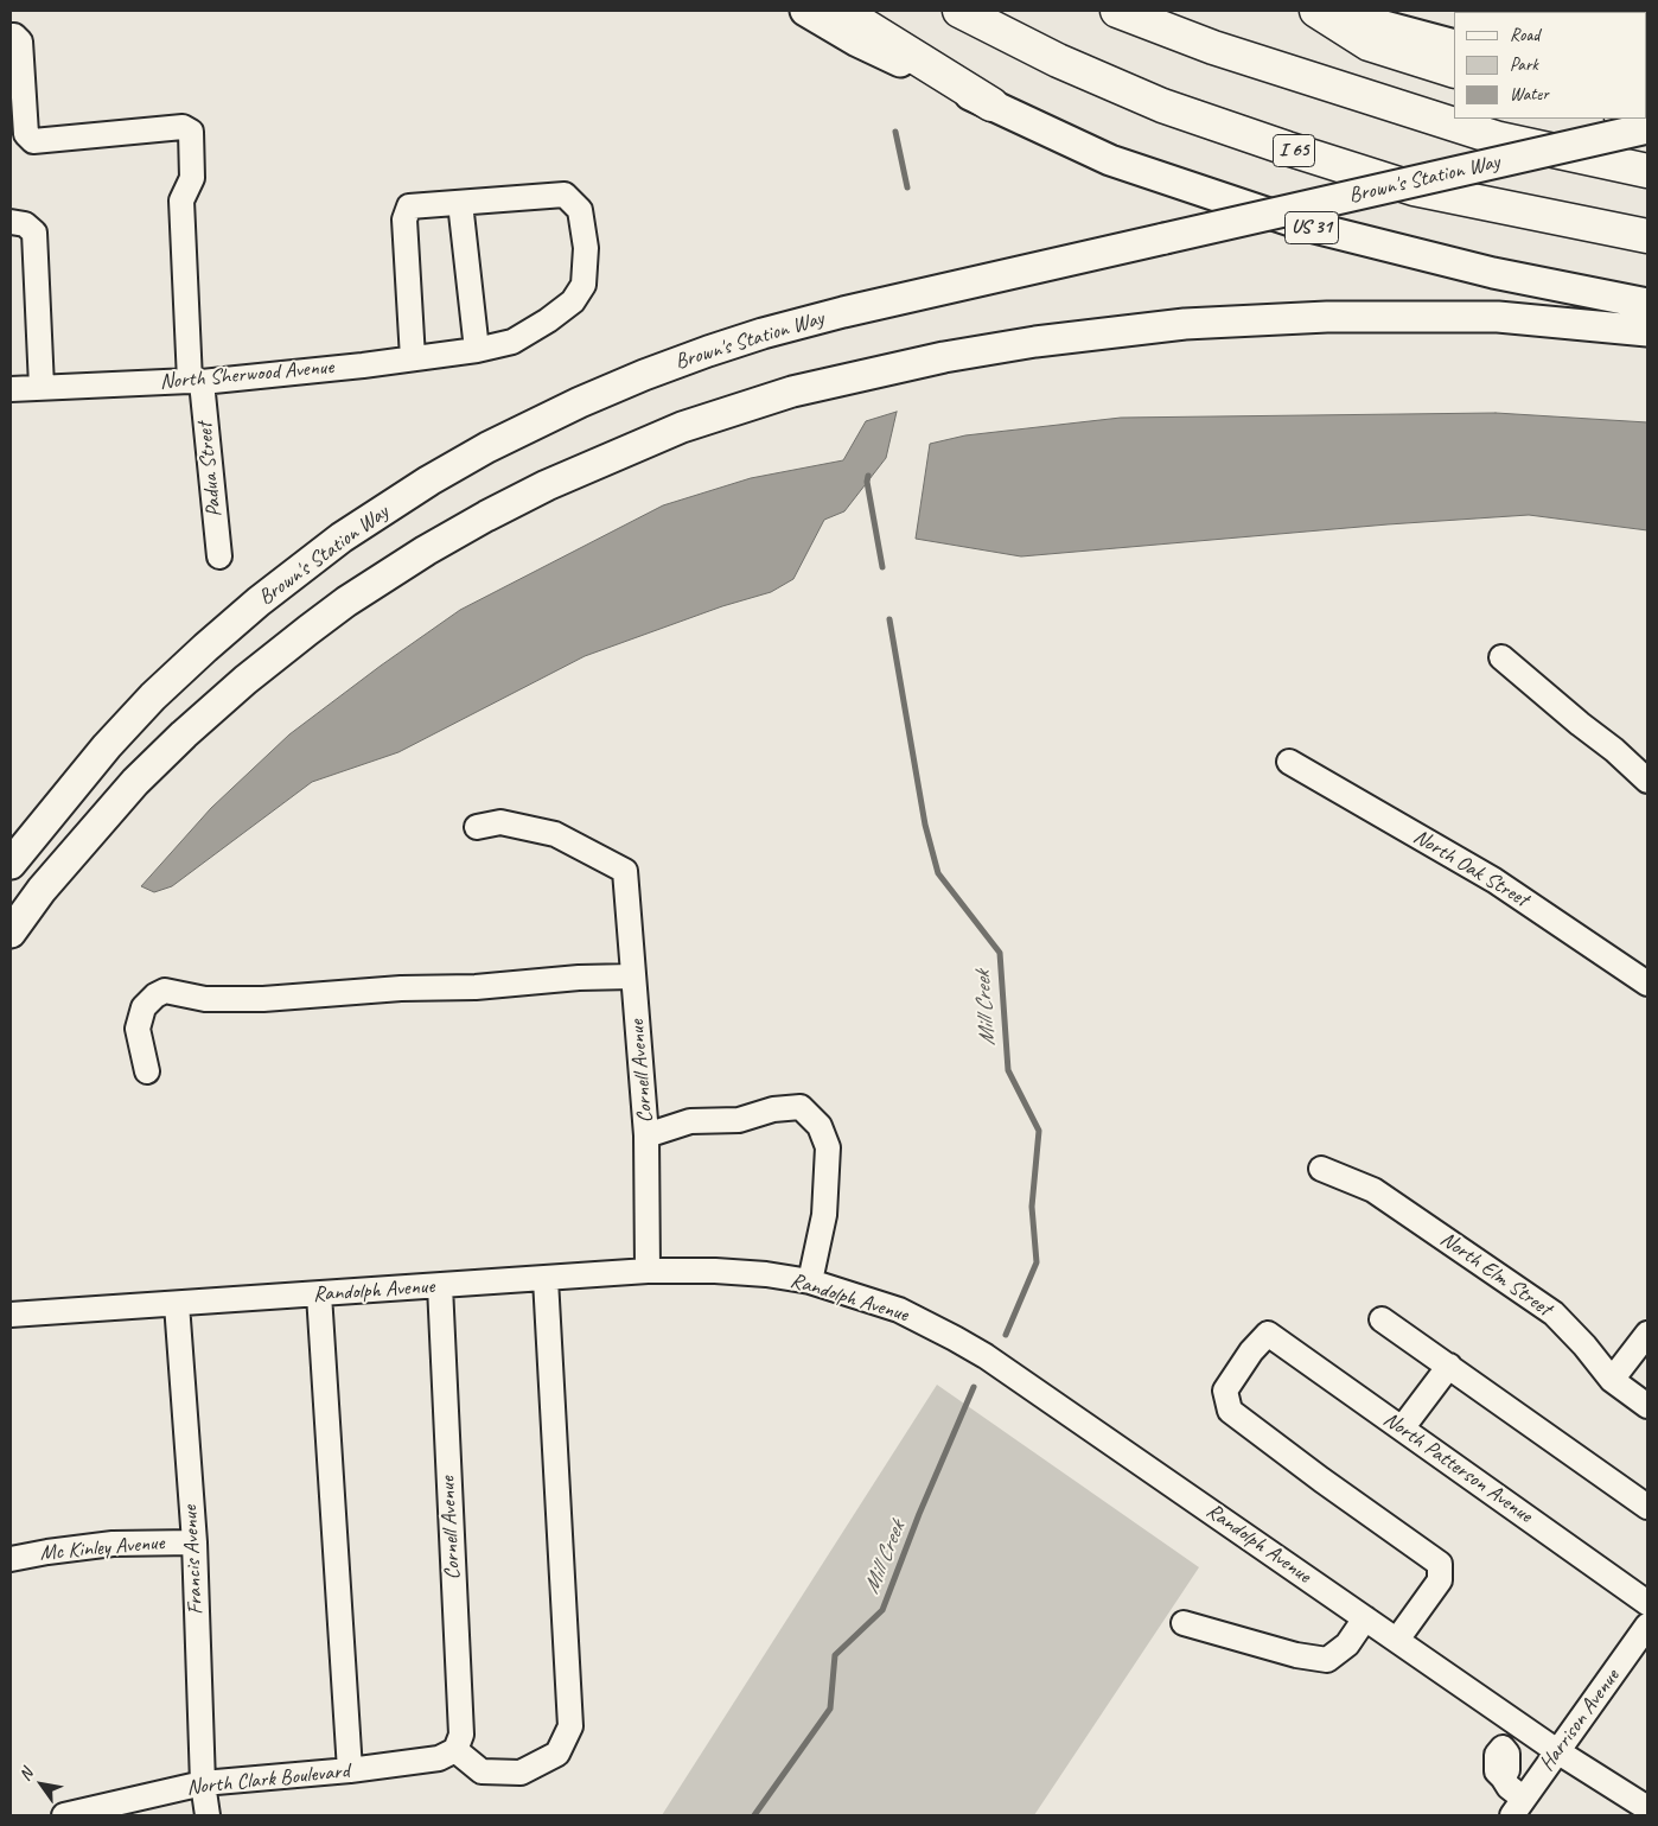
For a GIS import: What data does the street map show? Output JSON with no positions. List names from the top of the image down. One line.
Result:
{"streets":{"highway":["I 65"],"main road":["Brown's Station Way","US 31"],"street":["North Sherwood Avenue","Padua Street","North Oak Street","Cornell Avenue","North Elm Street","Randolph Avenue","North Patterson Avenue","Mc Kinley Avenue","Francis Avenue","Harrison Avenue","North Clark Boulevard"]},"crossings":[["North Sherwood Avenue","Padua Street"],["Cornell Avenue","Randolph Avenue"],["Cornell Avenue","North Clark Boulevard"],["Randolph Avenue","North Patterson Avenue"],["Randolph Avenue","Francis Avenue"],["Randolph Avenue","Harrison Avenue"],["Mc Kinley Avenue","Francis Avenue"],["Francis Avenue","North Clark Boulevard"]],"water":["Mill Creek"],"legend":["Road","Park","Water"],"north":"top left"}
